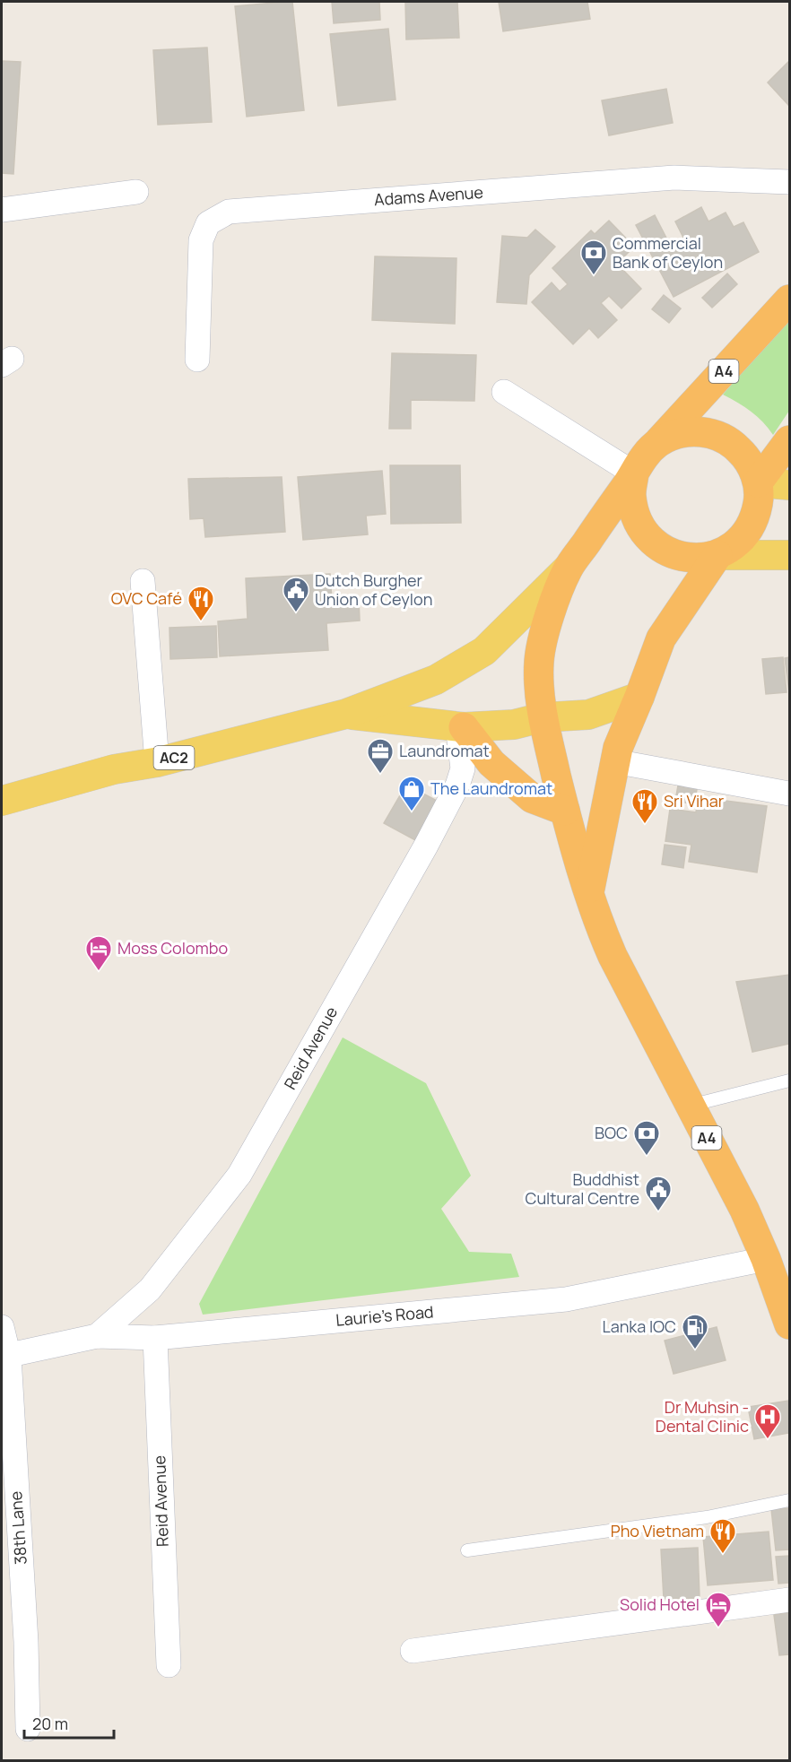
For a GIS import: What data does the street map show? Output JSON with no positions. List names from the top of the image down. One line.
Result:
{"streets":{"highway":["A4"],"main road":["AC2"],"street":["Adams Avenue","Reid Avenue","Laurie's Road","38th Lane"]},"crossings":[["A4","AC2"],["A4","Laurie's Road"],["AC2","Reid Avenue"],["Reid Avenue","Laurie's Road"],["Laurie's Road","38th Lane"]],"places":{"bank":["Commercial Bank of Ceylon","BOC"],"public building":["Dutch Burgher Union of Ceylon","Buddhist Cultural Centre"],"restaurant":["OVC Café","Sri Vihar","Pho Vietnam"],"office":["Laundromat"],"shop":["The Laundromat"],"hotel":["Moss Colombo","Solid Hotel"],"fuel station":["Lanka IOC"],"hospital":["Dr Muhsin - Dental Clinic"]},"scale_bar":"20 m"}
